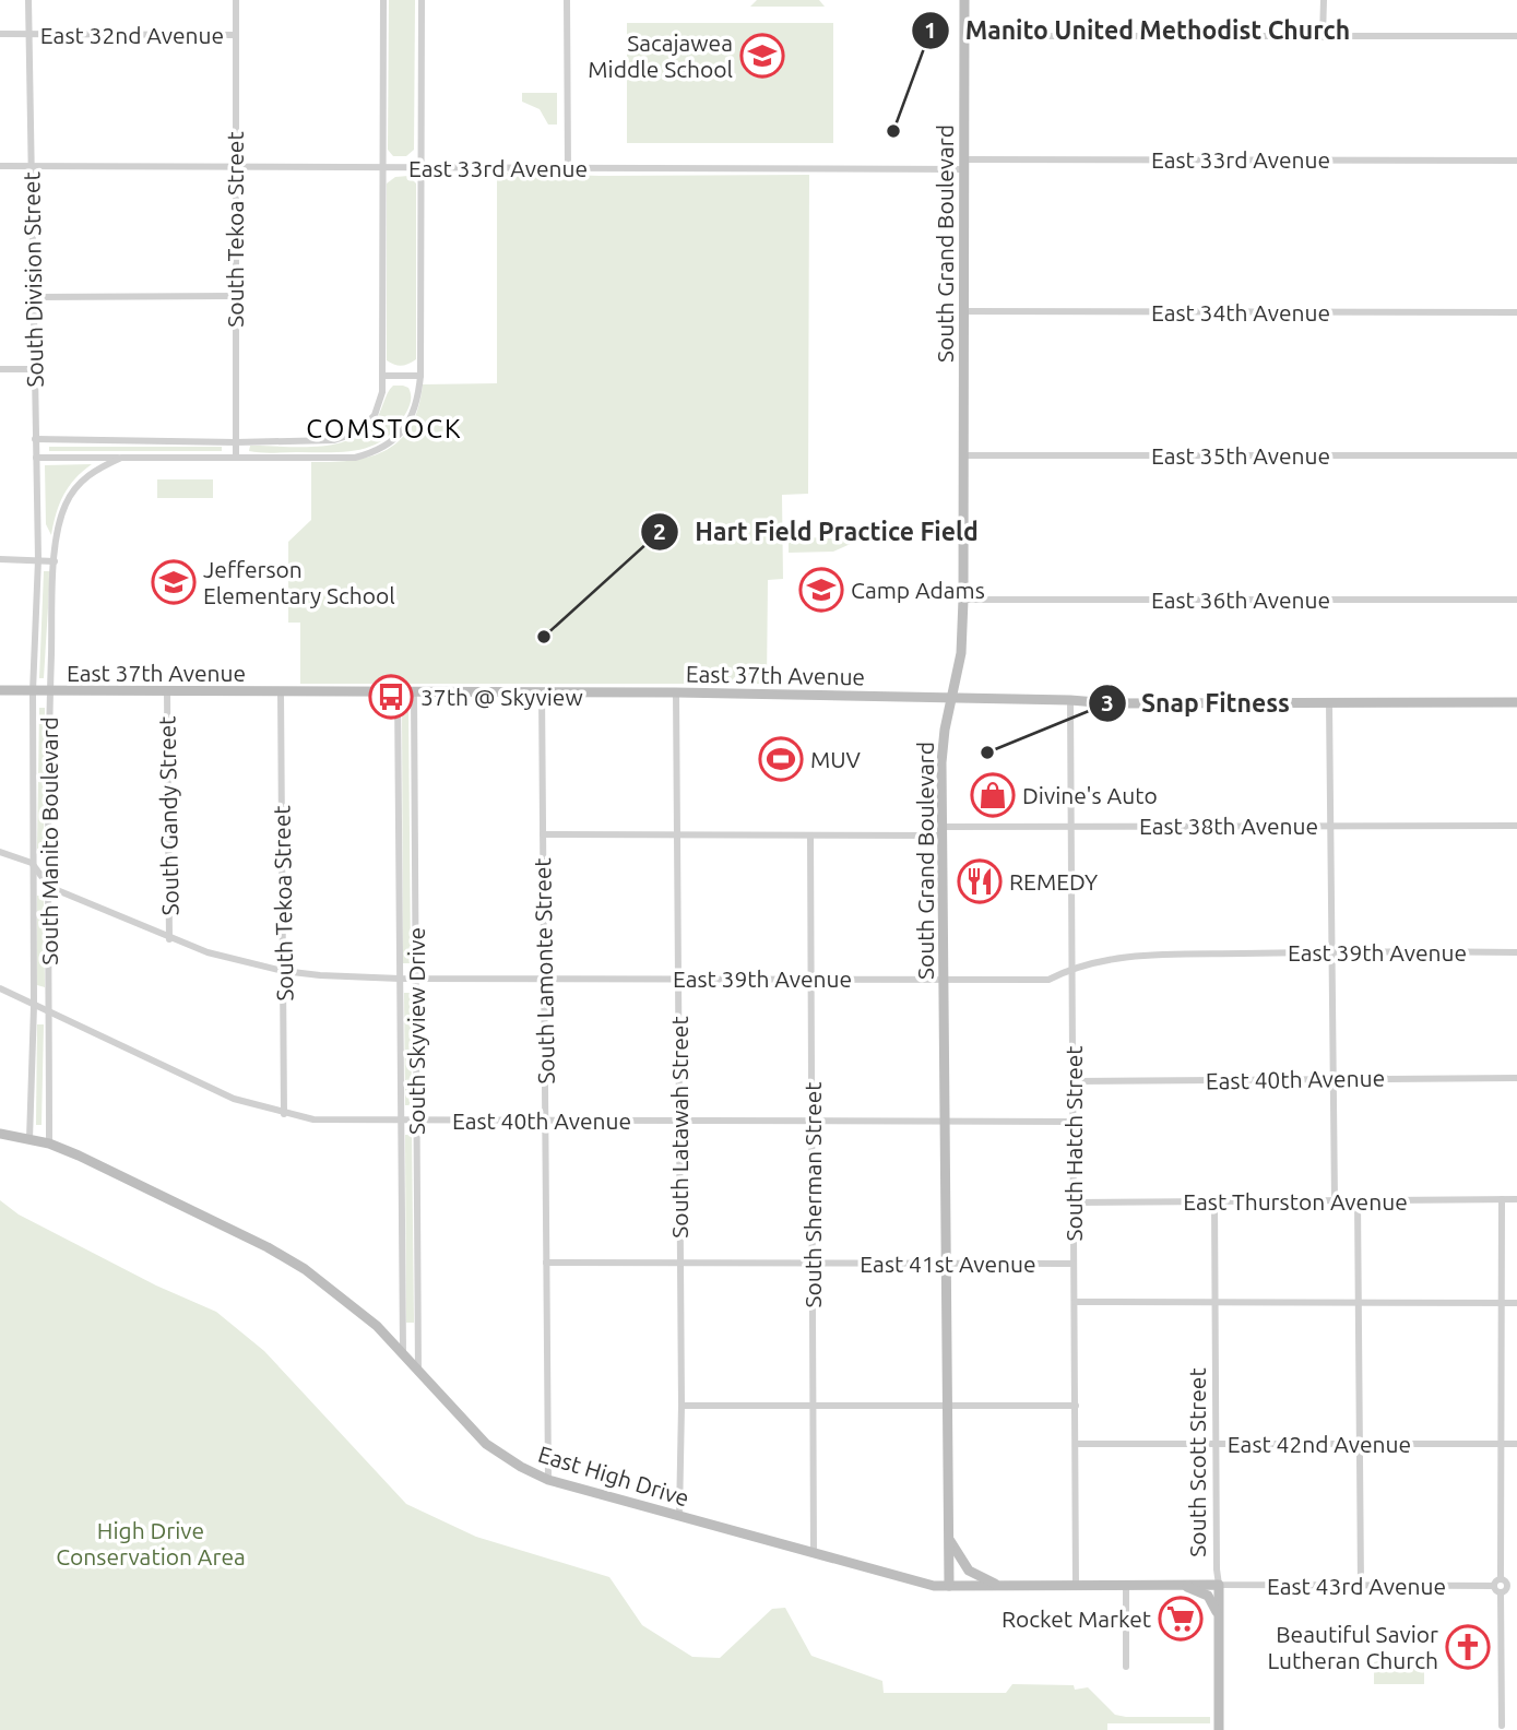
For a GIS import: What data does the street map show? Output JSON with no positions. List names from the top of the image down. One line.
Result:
{"streets":{"main road":["South Grand Boulevard","East 37th Avenue","South Scott Street","East High Drive"],"street":["East 32nd Avenue","East 33rd Avenue","South Tekoa Street","South Division Street","East 34th Avenue","East 35th Avenue","East 36th Avenue","South Gandy Street","East 38th Avenue","South Manito Boulevard","East 39th Avenue","South Lamonte Street","South Skyview Drive","East 40th Avenue","South Latawah Street","South Hatch Street","South Sherman Street","East Thurston Avenue","East 41st Avenue","East 42nd Avenue","East 43rd Avenue"]},"crossings":[["East 32nd Avenue","South Tekoa Street"],["East 32nd Avenue","South Division Street"],["East 33rd Avenue","South Tekoa Street"],["East 33rd Avenue","South Grand Boulevard"],["East 33rd Avenue","South Division Street"],["East 33rd Avenue","South Manito Boulevard"],["South Tekoa Street","East 37th Avenue"],["South Tekoa Street","South Manito Boulevard"],["South Tekoa Street","East 39th Avenue"],["South Tekoa Street","East 40th Avenue"],["South Grand Boulevard","East 34th Avenue"],["South Grand Boulevard","East 35th Avenue"],["South Grand Boulevard","East 36th Avenue"],["South Grand Boulevard","East 37th Avenue"],["South Grand Boulevard","East 38th Avenue"],["South Grand Boulevard","East 39th Avenue"],["South Grand Boulevard","East 40th Avenue"],["South Grand Boulevard","East 41st Avenue"],["South Grand Boulevard","East High Drive"],["South Division Street","South Manito Boulevard"],["East 37th Avenue","South Gandy Street"],["East 37th Avenue","South Manito Boulevard"],["East 37th Avenue","South Lamonte Street"],["East 37th Avenue","South Skyview Drive"],["East 37th Avenue","South Latawah Street"],["East 37th Avenue","South Hatch Street"],["South Gandy Street","East 39th Avenue"],["East 38th Avenue","South Lamonte Street"],["East 38th Avenue","South Latawah Street"],["East 38th Avenue","South Hatch Street"],["East 38th Avenue","South Sherman Street"],["South Manito Boulevard","East 39th Avenue"],["South Manito Boulevard","East 40th Avenue"],["South Manito Boulevard","East High Drive"],["East 39th Avenue","South Lamonte Street"],["East 39th Avenue","South Skyview Drive"],["East 39th Avenue","South Latawah Street"],["East 39th Avenue","South Hatch Street"],["East 39th Avenue","South Sherman Street"],["South Lamonte Street","East 40th Avenue"],["South Lamonte Street","East 41st Avenue"],["South Lamonte Street","East High Drive"],["South Skyview Drive","East 40th Avenue"],["South Skyview Drive","East High Drive"],["East 40th Avenue","South Latawah Street"],["East 40th Avenue","South Hatch Street"],["East 40th Avenue","South Sherman Street"],["South Latawah Street","East 41st Avenue"],["South Latawah Street","East High Drive"],["South Hatch Street","East Thurston Avenue"],["South Hatch Street","East 41st Avenue"],["South Hatch Street","East 42nd Avenue"],["South Hatch Street","East High Drive"],["South Sherman Street","East 41st Avenue"],["South Sherman Street","East High Drive"],["East Thurston Avenue","South Scott Street"],["East 42nd Avenue","South Scott Street"],["South Scott Street","East High Drive"],["South Scott Street","East 43rd Avenue"],["East High Drive","East 43rd Avenue"]],"districts":["COMSTOCK"],"parks":["High Drive Conservation Area"],"places":{"school or university":["Sacajawea Middle School","Jefferson Elementary School","Camp Adams"],"other":["Manito United Methodist Church","Hart Field Practice Field","Snap Fitness"],"bus stop":["37th @ Skyview"],"sports":["MUV"],"shop":["Divine's Auto"],"restaurant":["REMEDY"],"supermarket":["Rocket Market"],"church":["Beautiful Savior Lutheran Church"]}}
